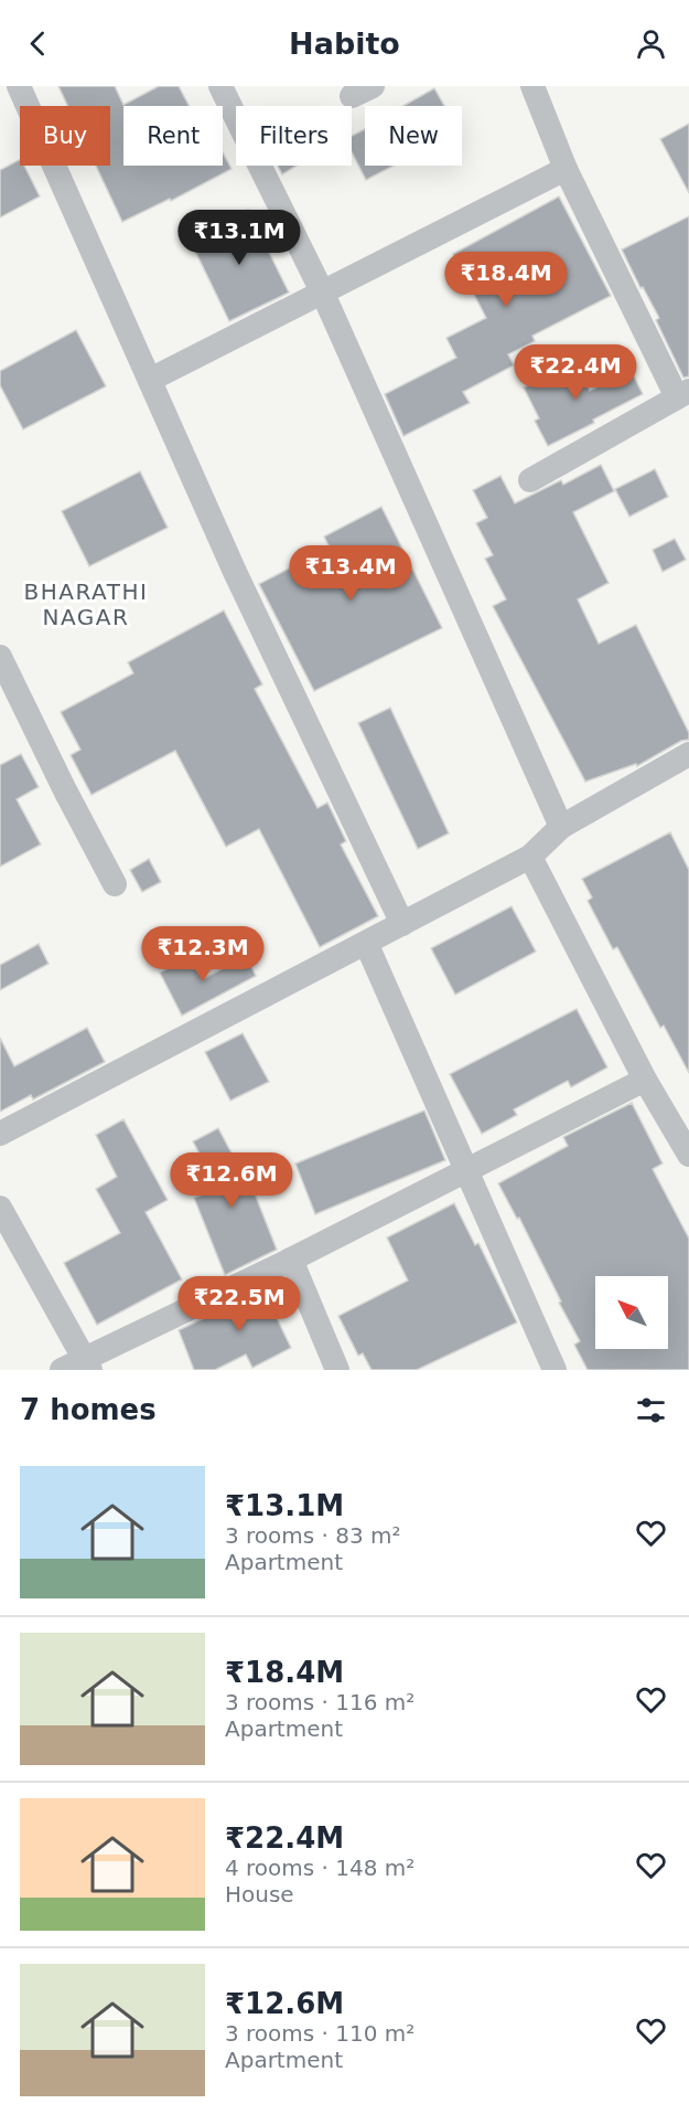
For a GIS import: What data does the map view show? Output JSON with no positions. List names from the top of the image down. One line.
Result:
{"districts":["BHARATHI NAGAR"],"north":"top left","page":{"header":"Habito","chip":["Buy","Rent","Filters","New"],"price":["₹13.1M","₹18.4M","₹22.4M","₹13.4M","₹12.3M","₹12.6M","₹22.5M"],"heading":"7 homes","list":[{"name":"₹13.1M","note":"3 rooms · 83 m² · Apartment"},{"name":"₹18.4M","note":"3 rooms · 116 m² · Apartment"},{"name":"₹22.4M","note":"4 rooms · 148 m² · House"},{"name":"₹12.6M","note":"3 rooms · 110 m² · Apartment"}]}}
